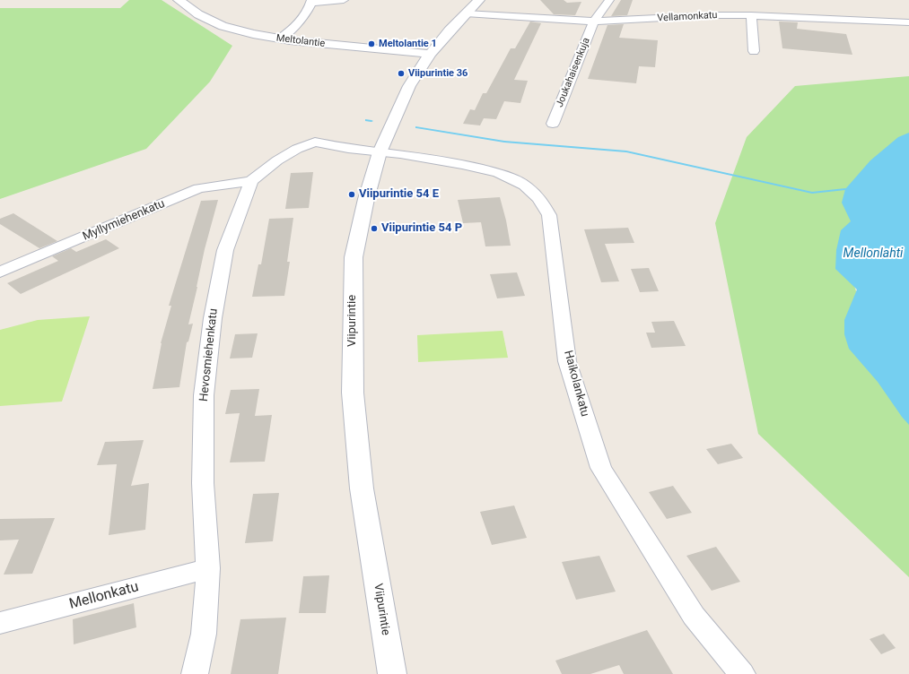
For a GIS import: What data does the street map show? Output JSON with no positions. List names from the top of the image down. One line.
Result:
{"streets":{"main road":["Meltolantie","Viipurintie"],"street":["Vellamonkatu","Joukahaisenkuja","Myllymiehenkatu","Hevosmiehenkatu","Haikolankatu","Mellonkatu"]},"crossings":[["Vellamonkatu","Joukahaisenkuja"],["Vellamonkatu","Viipurintie"],["Meltolantie","Viipurintie"],["Myllymiehenkatu","Hevosmiehenkatu"],["Viipurintie","Haikolankatu"],["Hevosmiehenkatu","Mellonkatu"]],"water":["Mellonlahti"],"places":["Meltolantie 1","Viipurintie 36","Viipurintie 54 E","Viipurintie 54 P"]}
